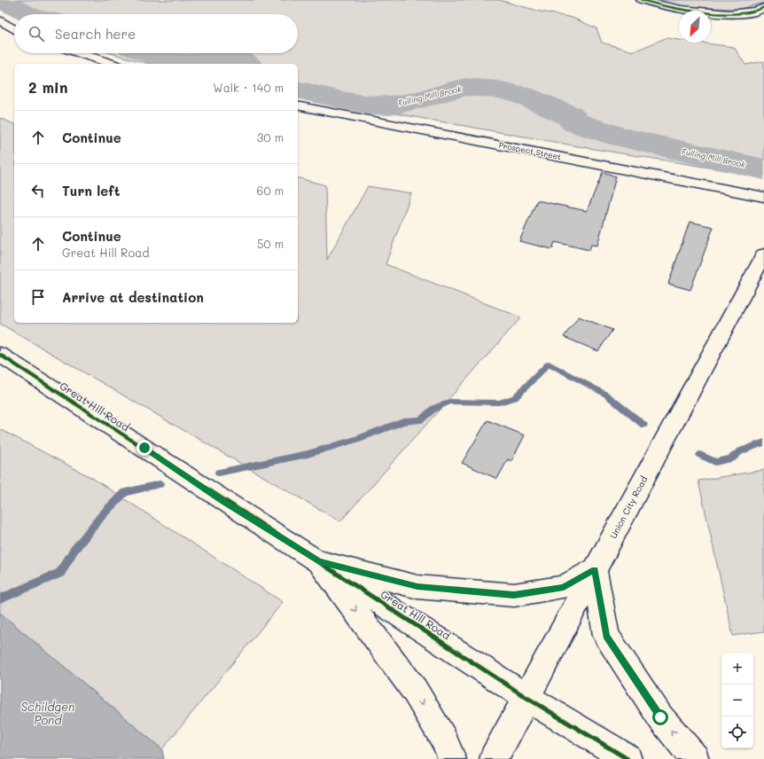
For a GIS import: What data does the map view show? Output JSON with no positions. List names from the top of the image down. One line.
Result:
{"streets":{"main road":["Prospect Street","Great Hill Road","Union City Road"]},"crossings":[["Great Hill Road","Union City Road"]],"water":["Fulling Mill Brook","Schildgen Pond"],"north":"bottom left","page":{"search":"Search here","heading":["2 min","Walk · 140 m"],"list":[["Continue","30 m"],["Turn left","60 m"],["Continue","Great Hill Road","50 m"],"Arrive at destination"],"map_buttons":["+","−"]}}
